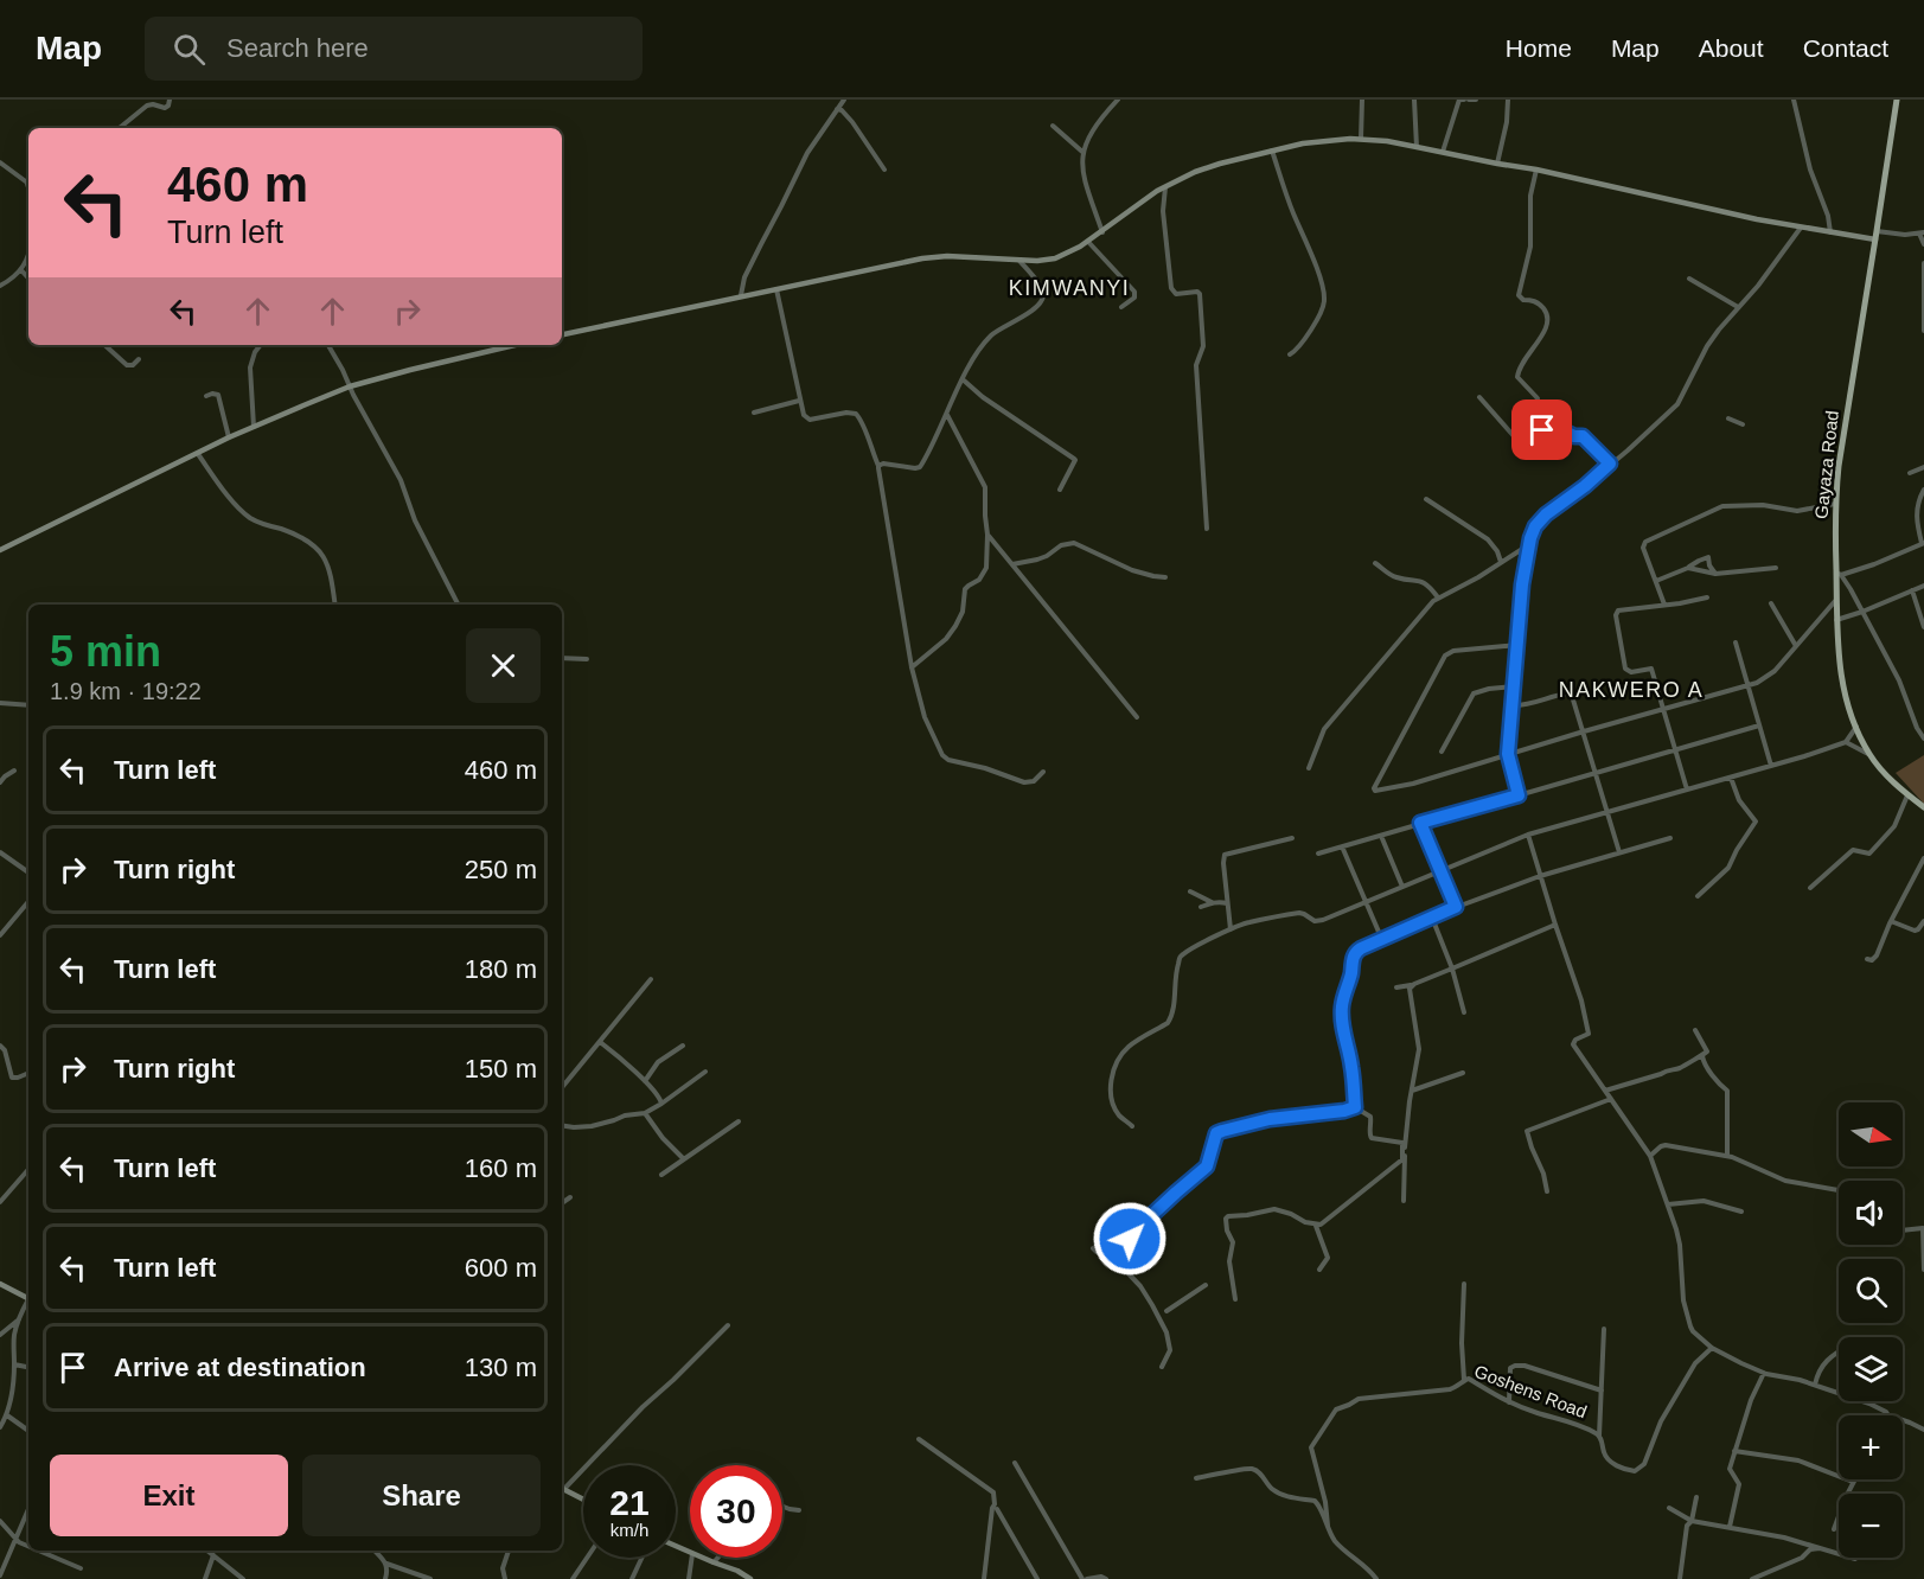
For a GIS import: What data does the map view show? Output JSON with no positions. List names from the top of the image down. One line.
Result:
{"streets":{"main road":["Gayaza Road"],"street":["Goshens Road"]},"districts":["KIMWANYI","NAKWERO A"],"north":"right","page":{"header":"Map","search":"Search here","nav":["Home","Map","About","Contact"],"turn":["460 m","Turn left"],"heading":["5 min","1.9 km · 19:22"],"list":[{"name":"Turn left","value":"460 m"},{"name":"Turn right","value":"250 m"},{"name":"Turn left","value":"180 m"},{"name":"Turn right","value":"150 m"},{"name":"Turn left","value":"160 m"},{"name":"Turn left","value":"600 m"},{"name":"Arrive at destination","value":"130 m"}],"map_buttons":["+","−"],"buttons":["Exit","Share"],"speed":"21 km/h","limit":"30"}}
